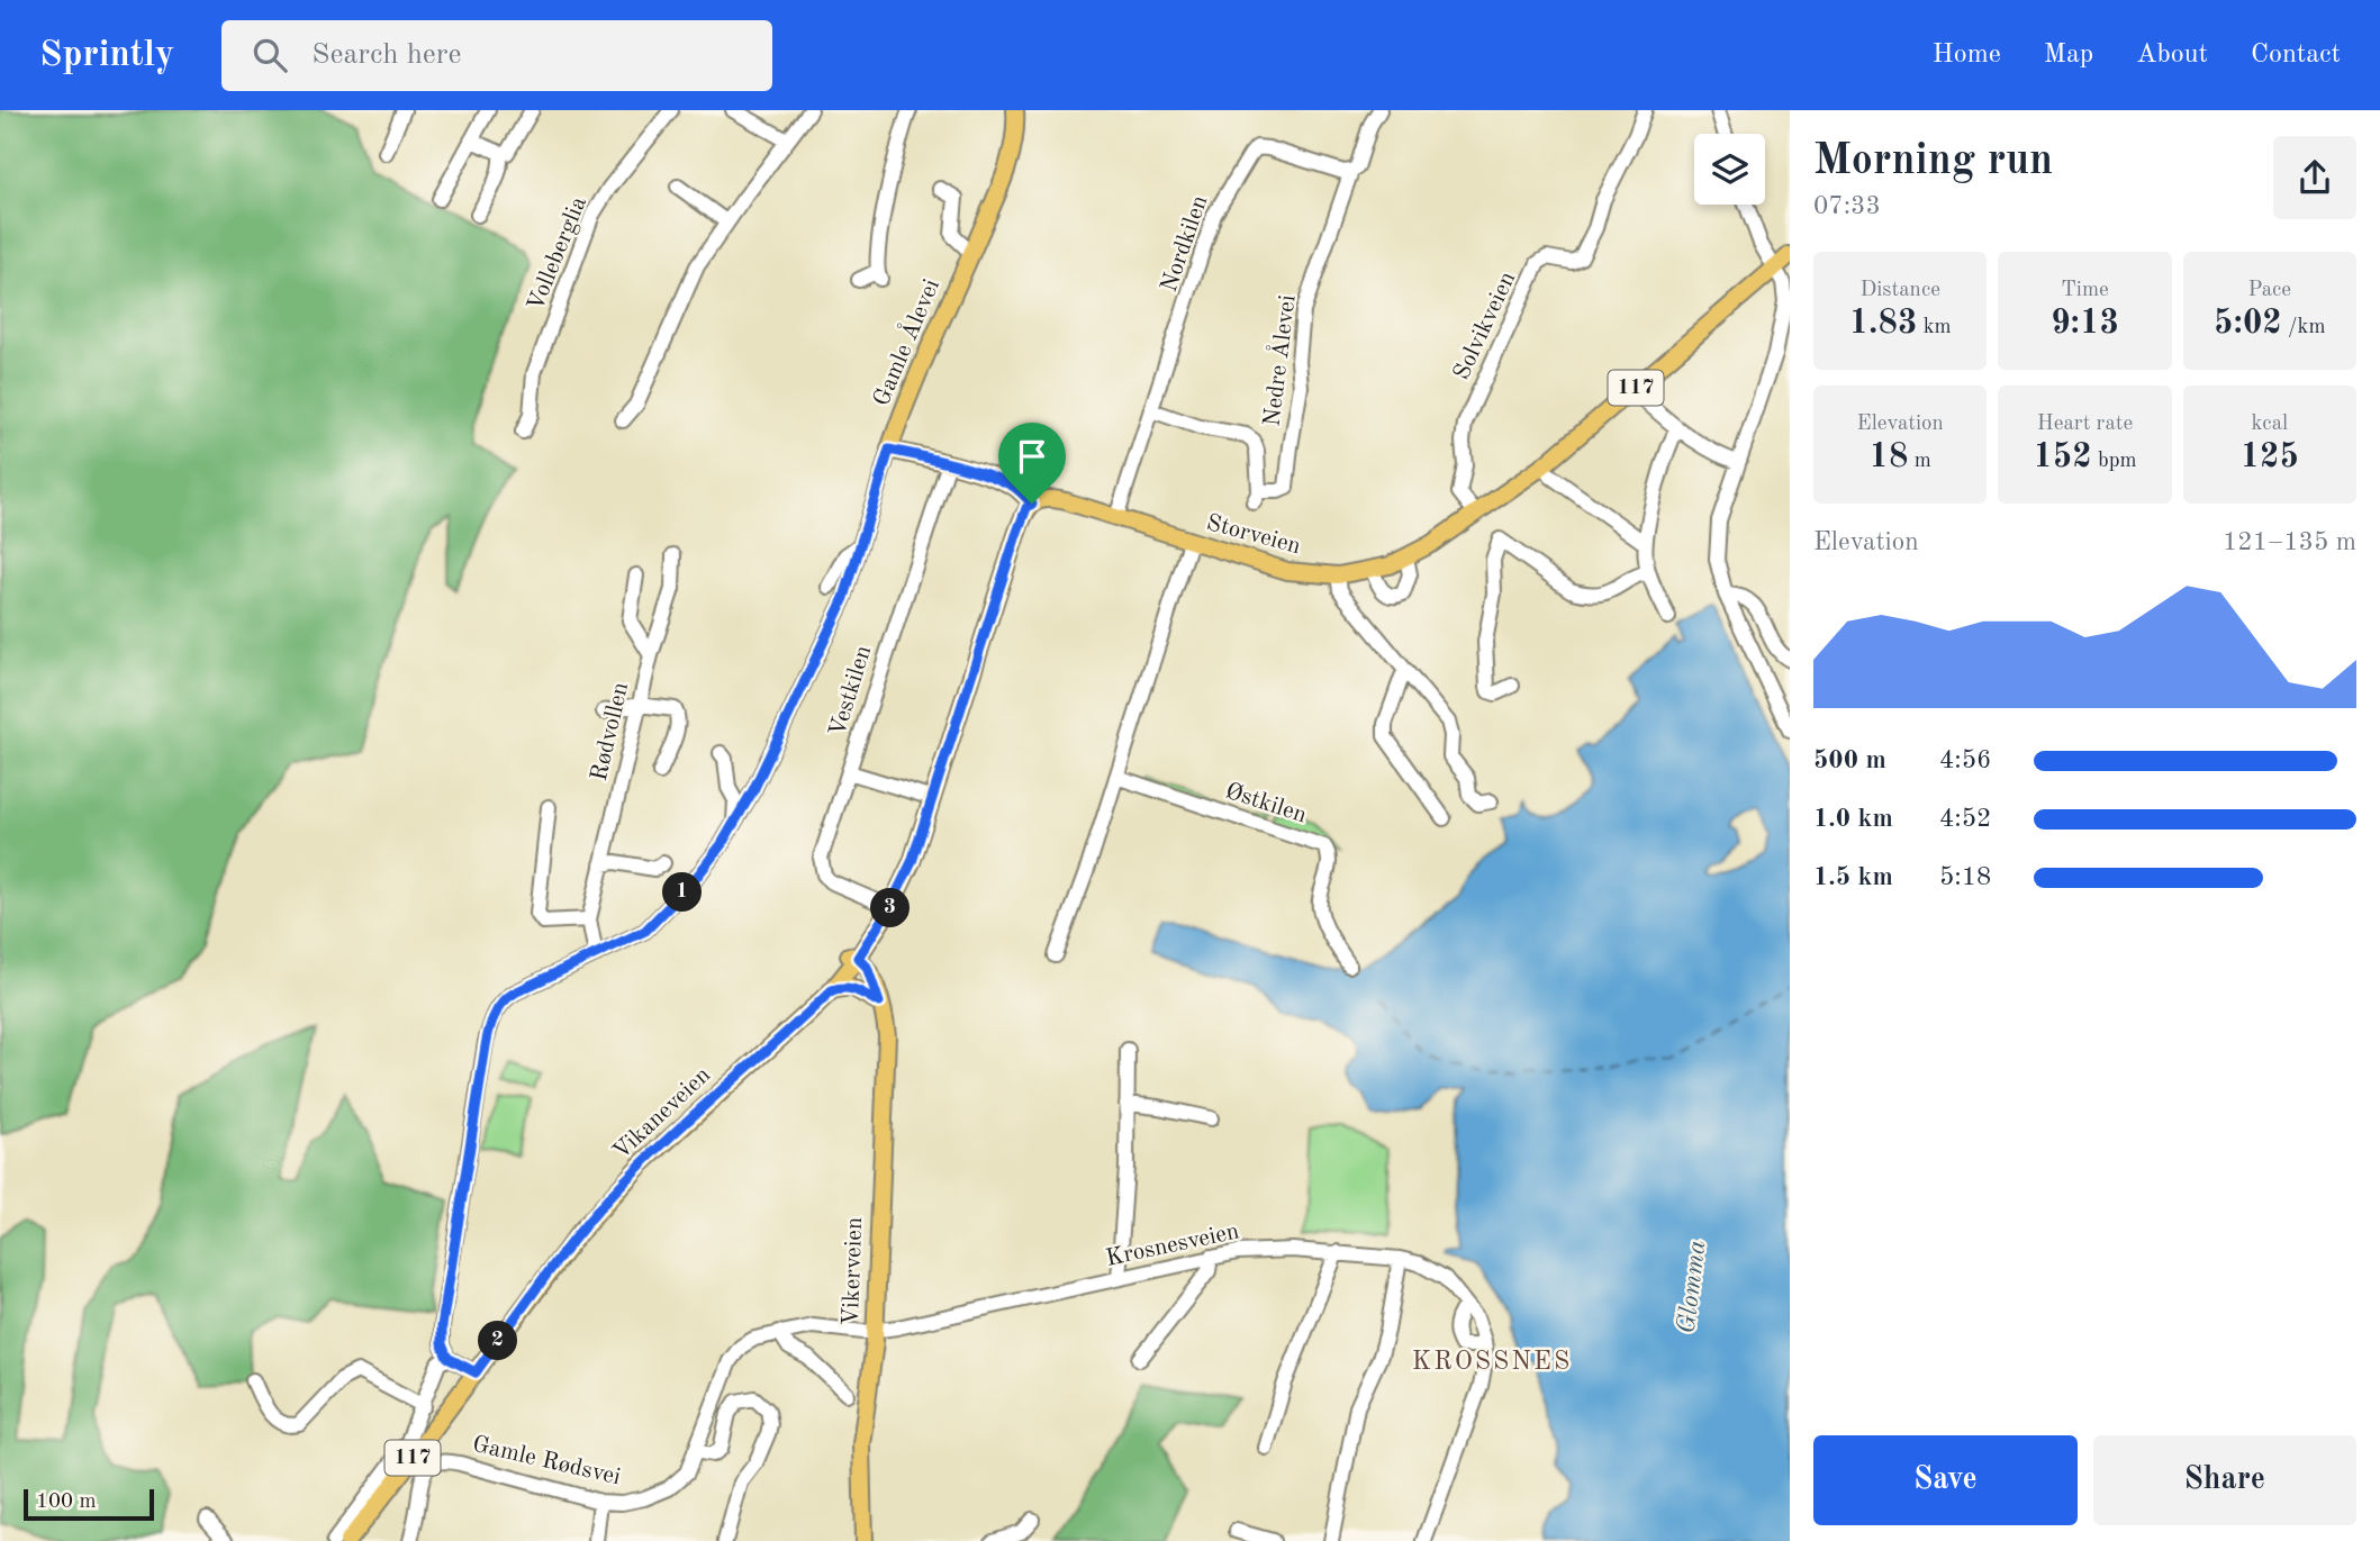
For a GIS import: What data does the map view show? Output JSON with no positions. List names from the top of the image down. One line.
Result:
{"streets":{"main road":["Gamle Ålevei","117","Storveien","Vikaneveien","Vikerveien"],"street":["Nordkilen","Volleberglia","Solvikveien","Nedre Ålevei","Vestkilen","Rødvollen","Østkilen","Krosnesveien","Gamle Rødsvei"]},"crossings":[["Nordkilen","Nedre Ålevei"],["Nordkilen","Storveien"],["Solvikveien","Storveien"],["117","Storveien"],["117","Vikaneveien"],["117","Vikerveien"],["Vikaneveien","Vikerveien"],["Krosnesveien","Vikerveien"],["Krosnesveien","Gamle Rødsvei"],["Vikerveien","Gamle Rødsvei"]],"districts":["KROSSNES"],"water":["Glomma"],"scale_bar":"100 m","page":{"header":"Sprintly","search":"Search here","nav":["Home","Map","About","Contact"],"heading":["Morning run","07:33"],"stats":[["Distance","1.83 km"],["Time","9:13"],["Pace","5:02 /km"],["Elevation","18 m"],["Heart rate","152 bpm"],["kcal","125"]],"chart":["Elevation","121–135 m"],"list":[{"name":"500 m","note":"4:56"},{"name":"1.0 km","note":"4:52"},{"name":"1.5 km","note":"5:18"}],"pins":["1","3","2"],"buttons":["Save","Share"],"scale":"100 m"}}
